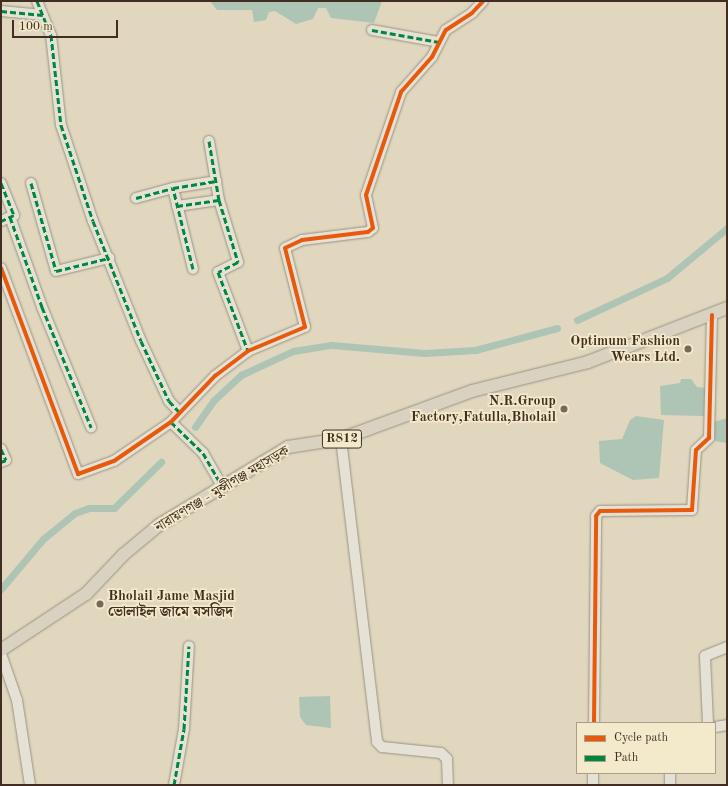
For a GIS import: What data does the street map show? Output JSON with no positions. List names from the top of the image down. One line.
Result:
{"streets":{"main road":["R812","নারায়ণগঞ্জ - মুন্সীগঞ্জ মহাসড়ক"]},"places":["Optimum Fashion Wears Ltd.","N.R.Group Factory,Fatulla,Bholail","Bholail Jame Masjid ভোলাইল জামে মসজিদ"],"legend":["Cycle path","Path"],"scale_bar":"100 m"}
